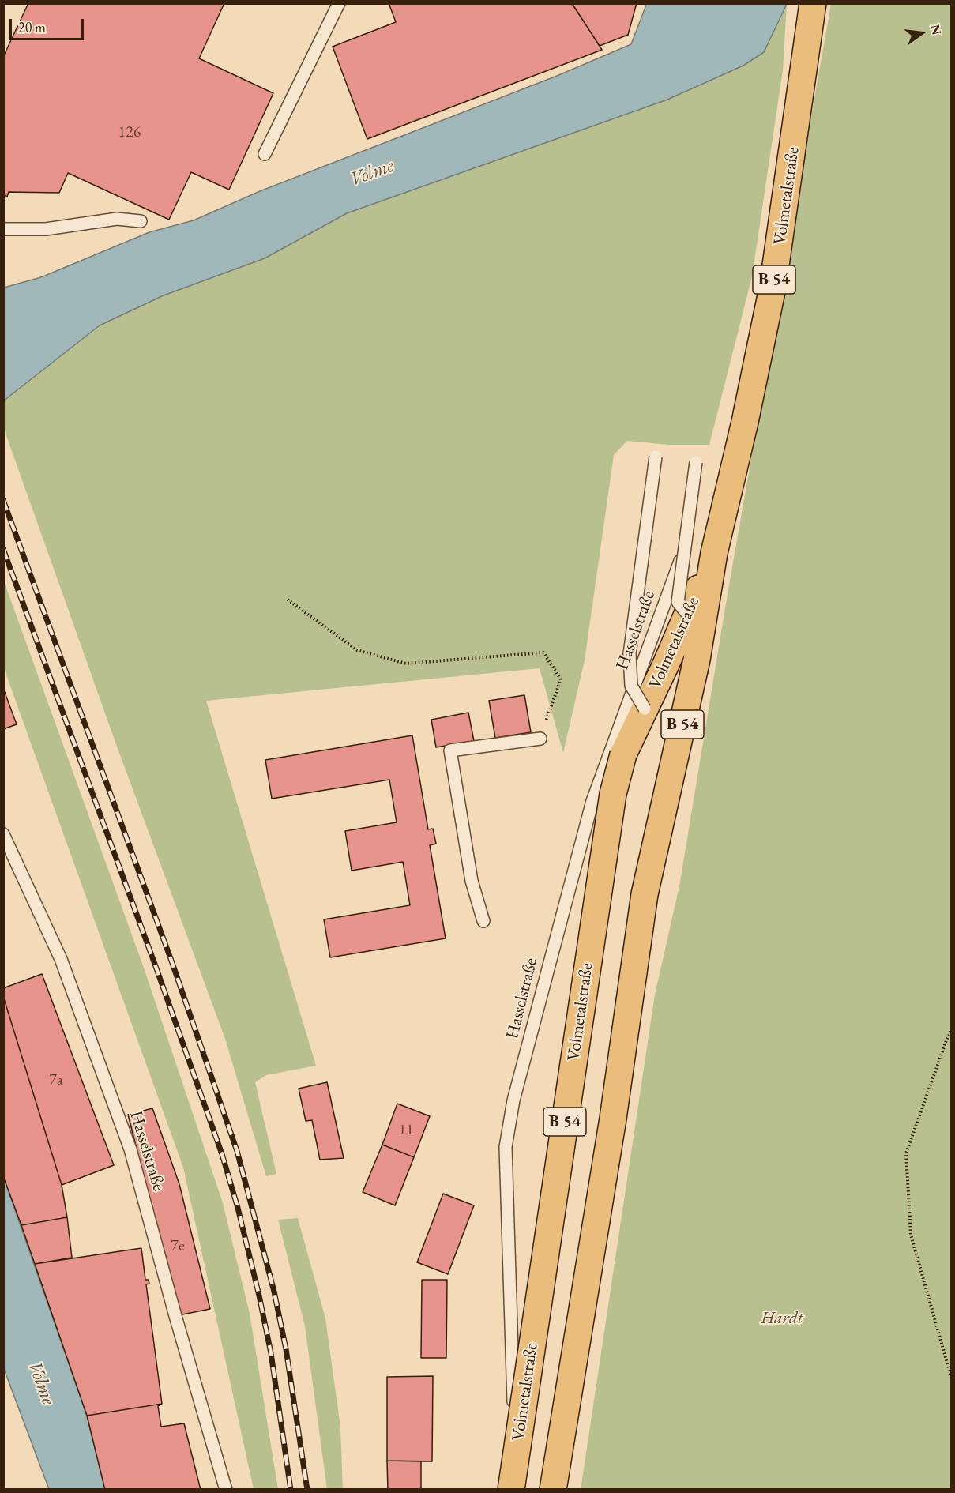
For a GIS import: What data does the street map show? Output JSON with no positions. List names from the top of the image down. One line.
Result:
{"streets":{"main road":["Volmetalstraße","B 54"],"lane":["Hasselstraße"]},"water":["Volme"],"parks":["Hardt"],"house_numbers":["126","7a","11","7e"],"scale_bar":"20 m","north":"right"}
